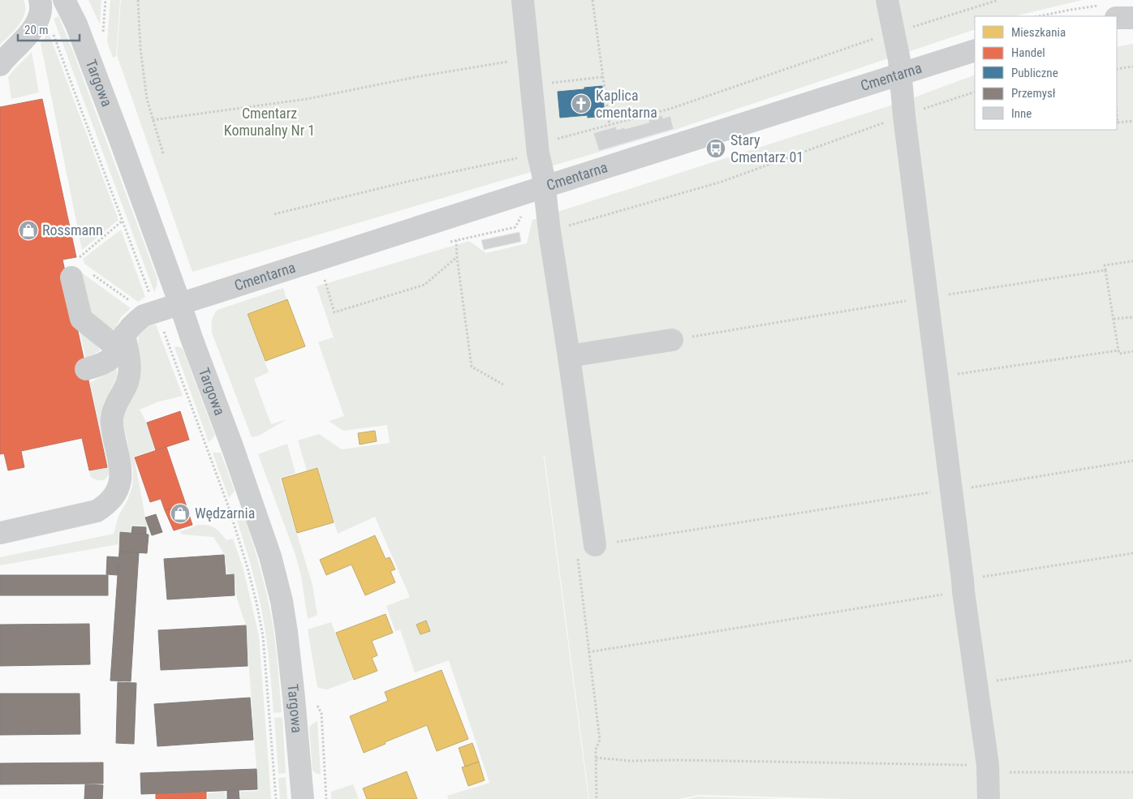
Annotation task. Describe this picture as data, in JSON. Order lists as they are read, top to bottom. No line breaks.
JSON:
{"streets":{"street":["Cmentarna","Targowa"]},"crossings":[["Cmentarna","Targowa"]],"parks":["Cmentarz Komunalny Nr 1"],"places":{"church":["Kaplica cmentarna"],"bus stop":["Stary Cmentarz 01"],"shop":["Rossmann","Wędzarnia"]},"legend":["Mieszkania","Handel","Publiczne","Przemysł","Inne"],"scale_bar":"20 m"}
